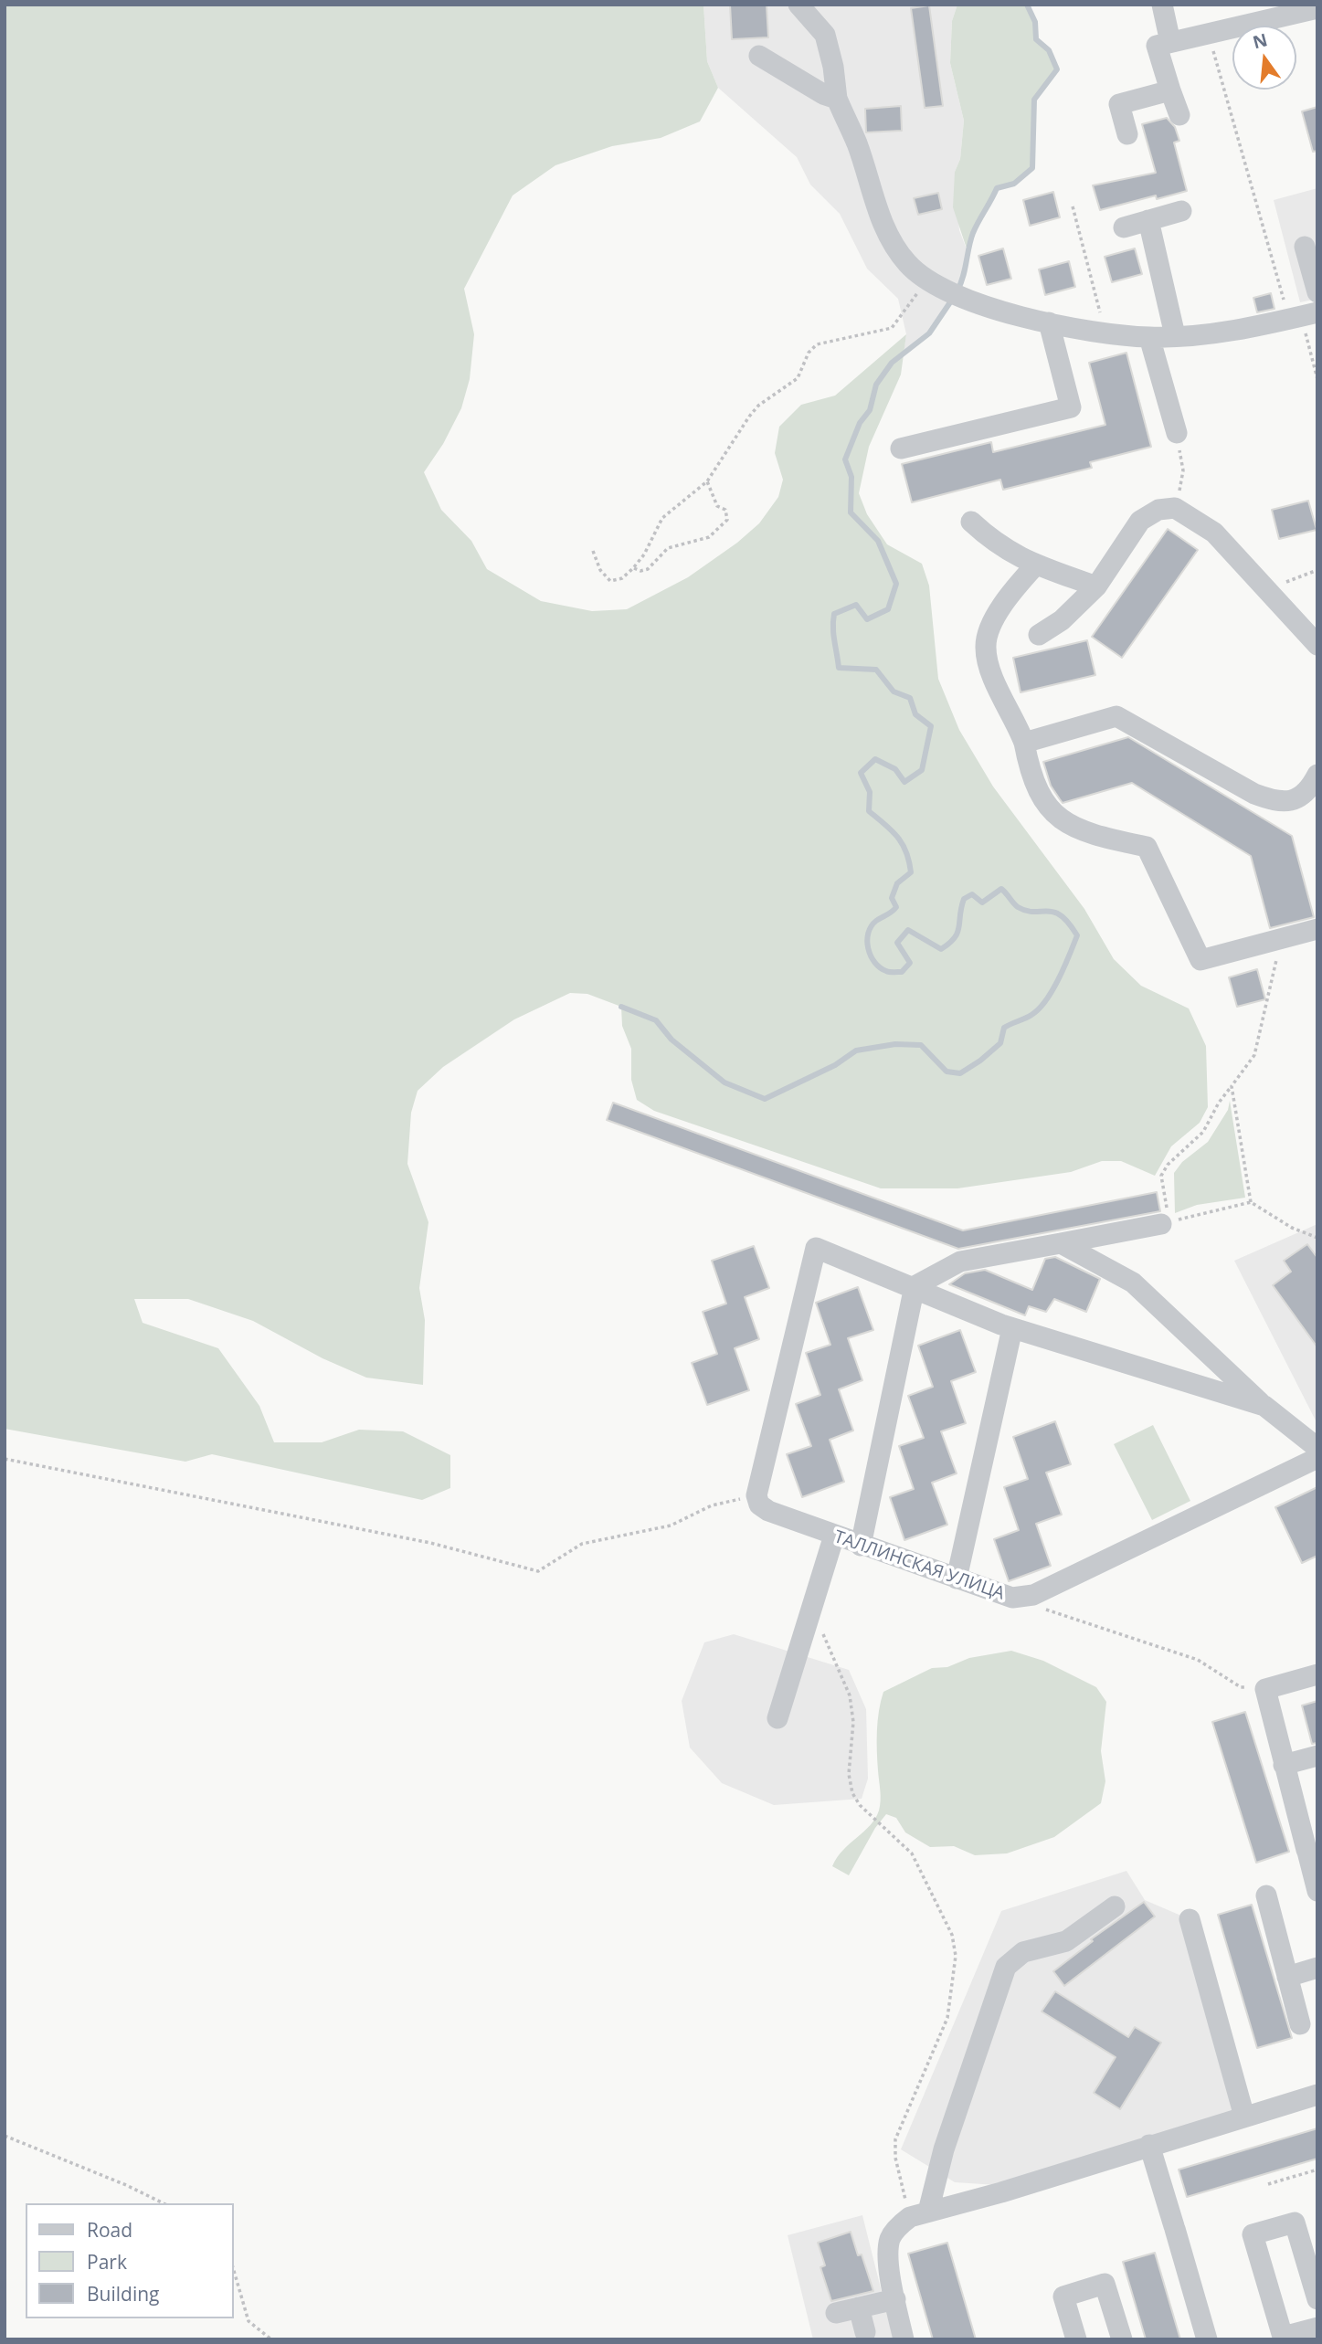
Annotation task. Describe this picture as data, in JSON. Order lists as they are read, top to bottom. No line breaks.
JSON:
{"streets":{"street":["ТАЛЛИНСКАЯ УЛИЦА"]},"legend":["Road","Park","Building"],"north":"top"}
